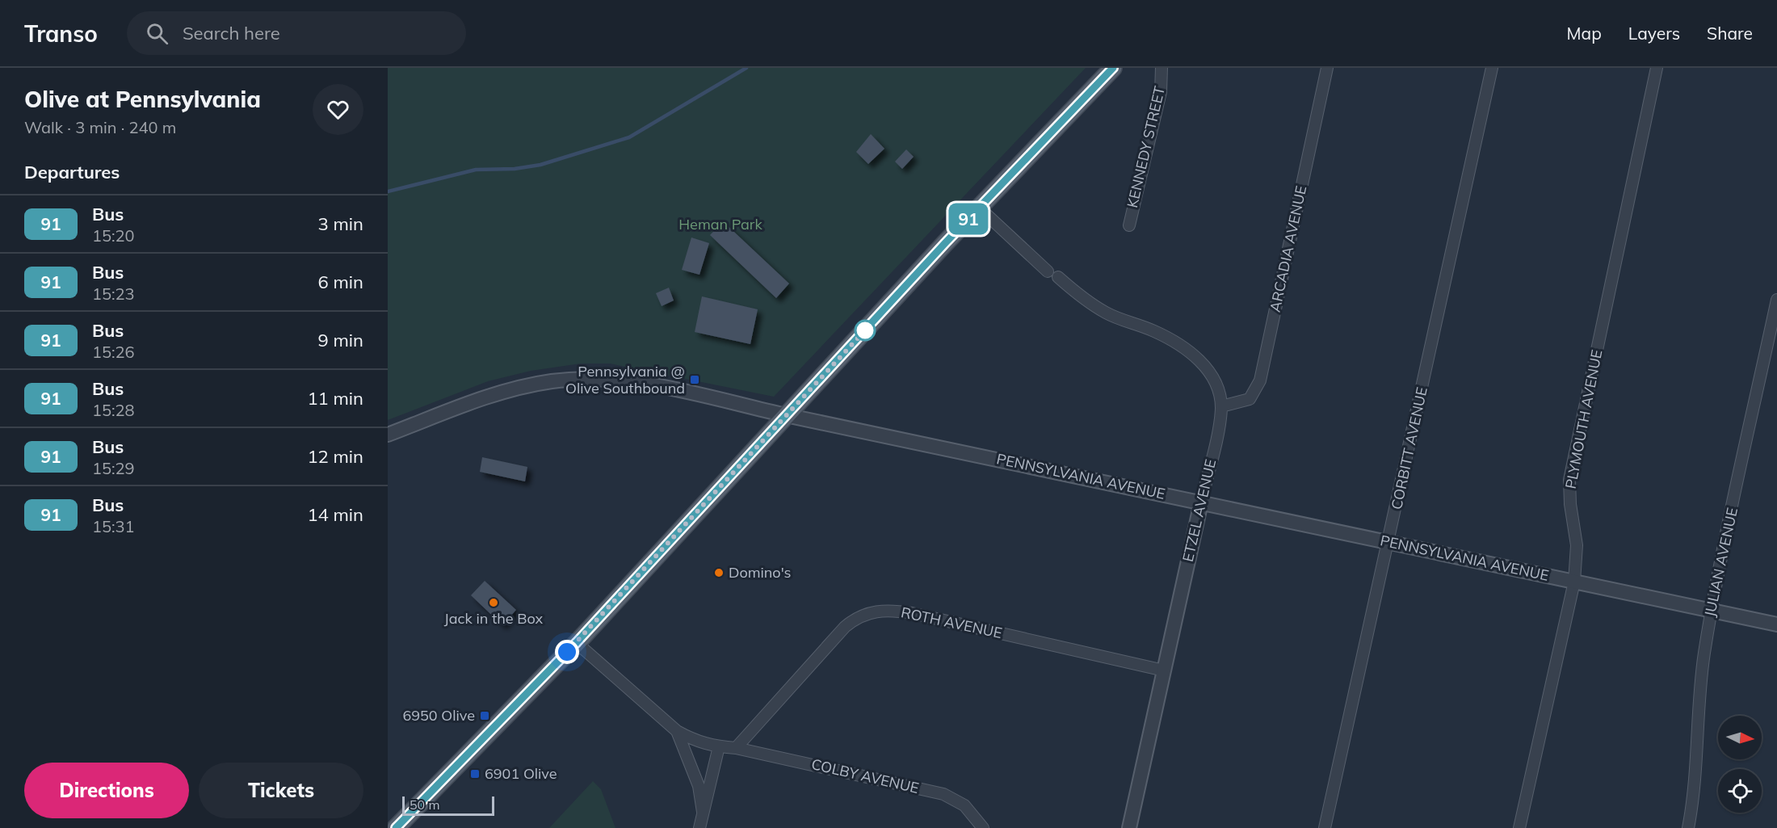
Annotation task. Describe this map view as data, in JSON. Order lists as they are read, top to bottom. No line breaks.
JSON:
{"streets":{"street":["KENNEDY STREET","ARCADIA AVENUE","PLYMOUTH AVENUE","CORBITT AVENUE","PENNSYLVANIA AVENUE","ETZEL AVENUE","JULIAN AVENUE","ROTH AVENUE","COLBY AVENUE"]},"crossings":[["ARCADIA AVENUE","ETZEL AVENUE"],["PLYMOUTH AVENUE","PENNSYLVANIA AVENUE"],["CORBITT AVENUE","PENNSYLVANIA AVENUE"],["PENNSYLVANIA AVENUE","ETZEL AVENUE"],["PENNSYLVANIA AVENUE","JULIAN AVENUE"],["ETZEL AVENUE","ROTH AVENUE"],["ROTH AVENUE","COLBY AVENUE"]],"parks":["Heman Park"],"places":{"transit":["Pennsylvania @ Olive Southbound","6950 Olive","6901 Olive"],"other":["Domino's","Jack in the Box"]},"lines":["bus line 91"],"scale_bar":"50 m","north":"right","page":{"header":"Transo","search":"Search here","nav":["Map","Layers","Share"],"heading":[["Olive at Pennsylvania","Walk · 3 min · 240 m"],"Departures"],"on_map":"91","list":[{"mark":"91","name":"Bus","note":"15:20","value":"3 min"},{"mark":"91","name":"Bus","note":"15:23","value":"6 min"},{"mark":"91","name":"Bus","note":"15:26","value":"9 min"},{"mark":"91","name":"Bus","note":"15:28","value":"11 min"},{"mark":"91","name":"Bus","note":"15:29","value":"12 min"},{"mark":"91","name":"Bus","note":"15:31","value":"14 min"}],"buttons":["Directions","Tickets"],"scale":"50 m"}}
